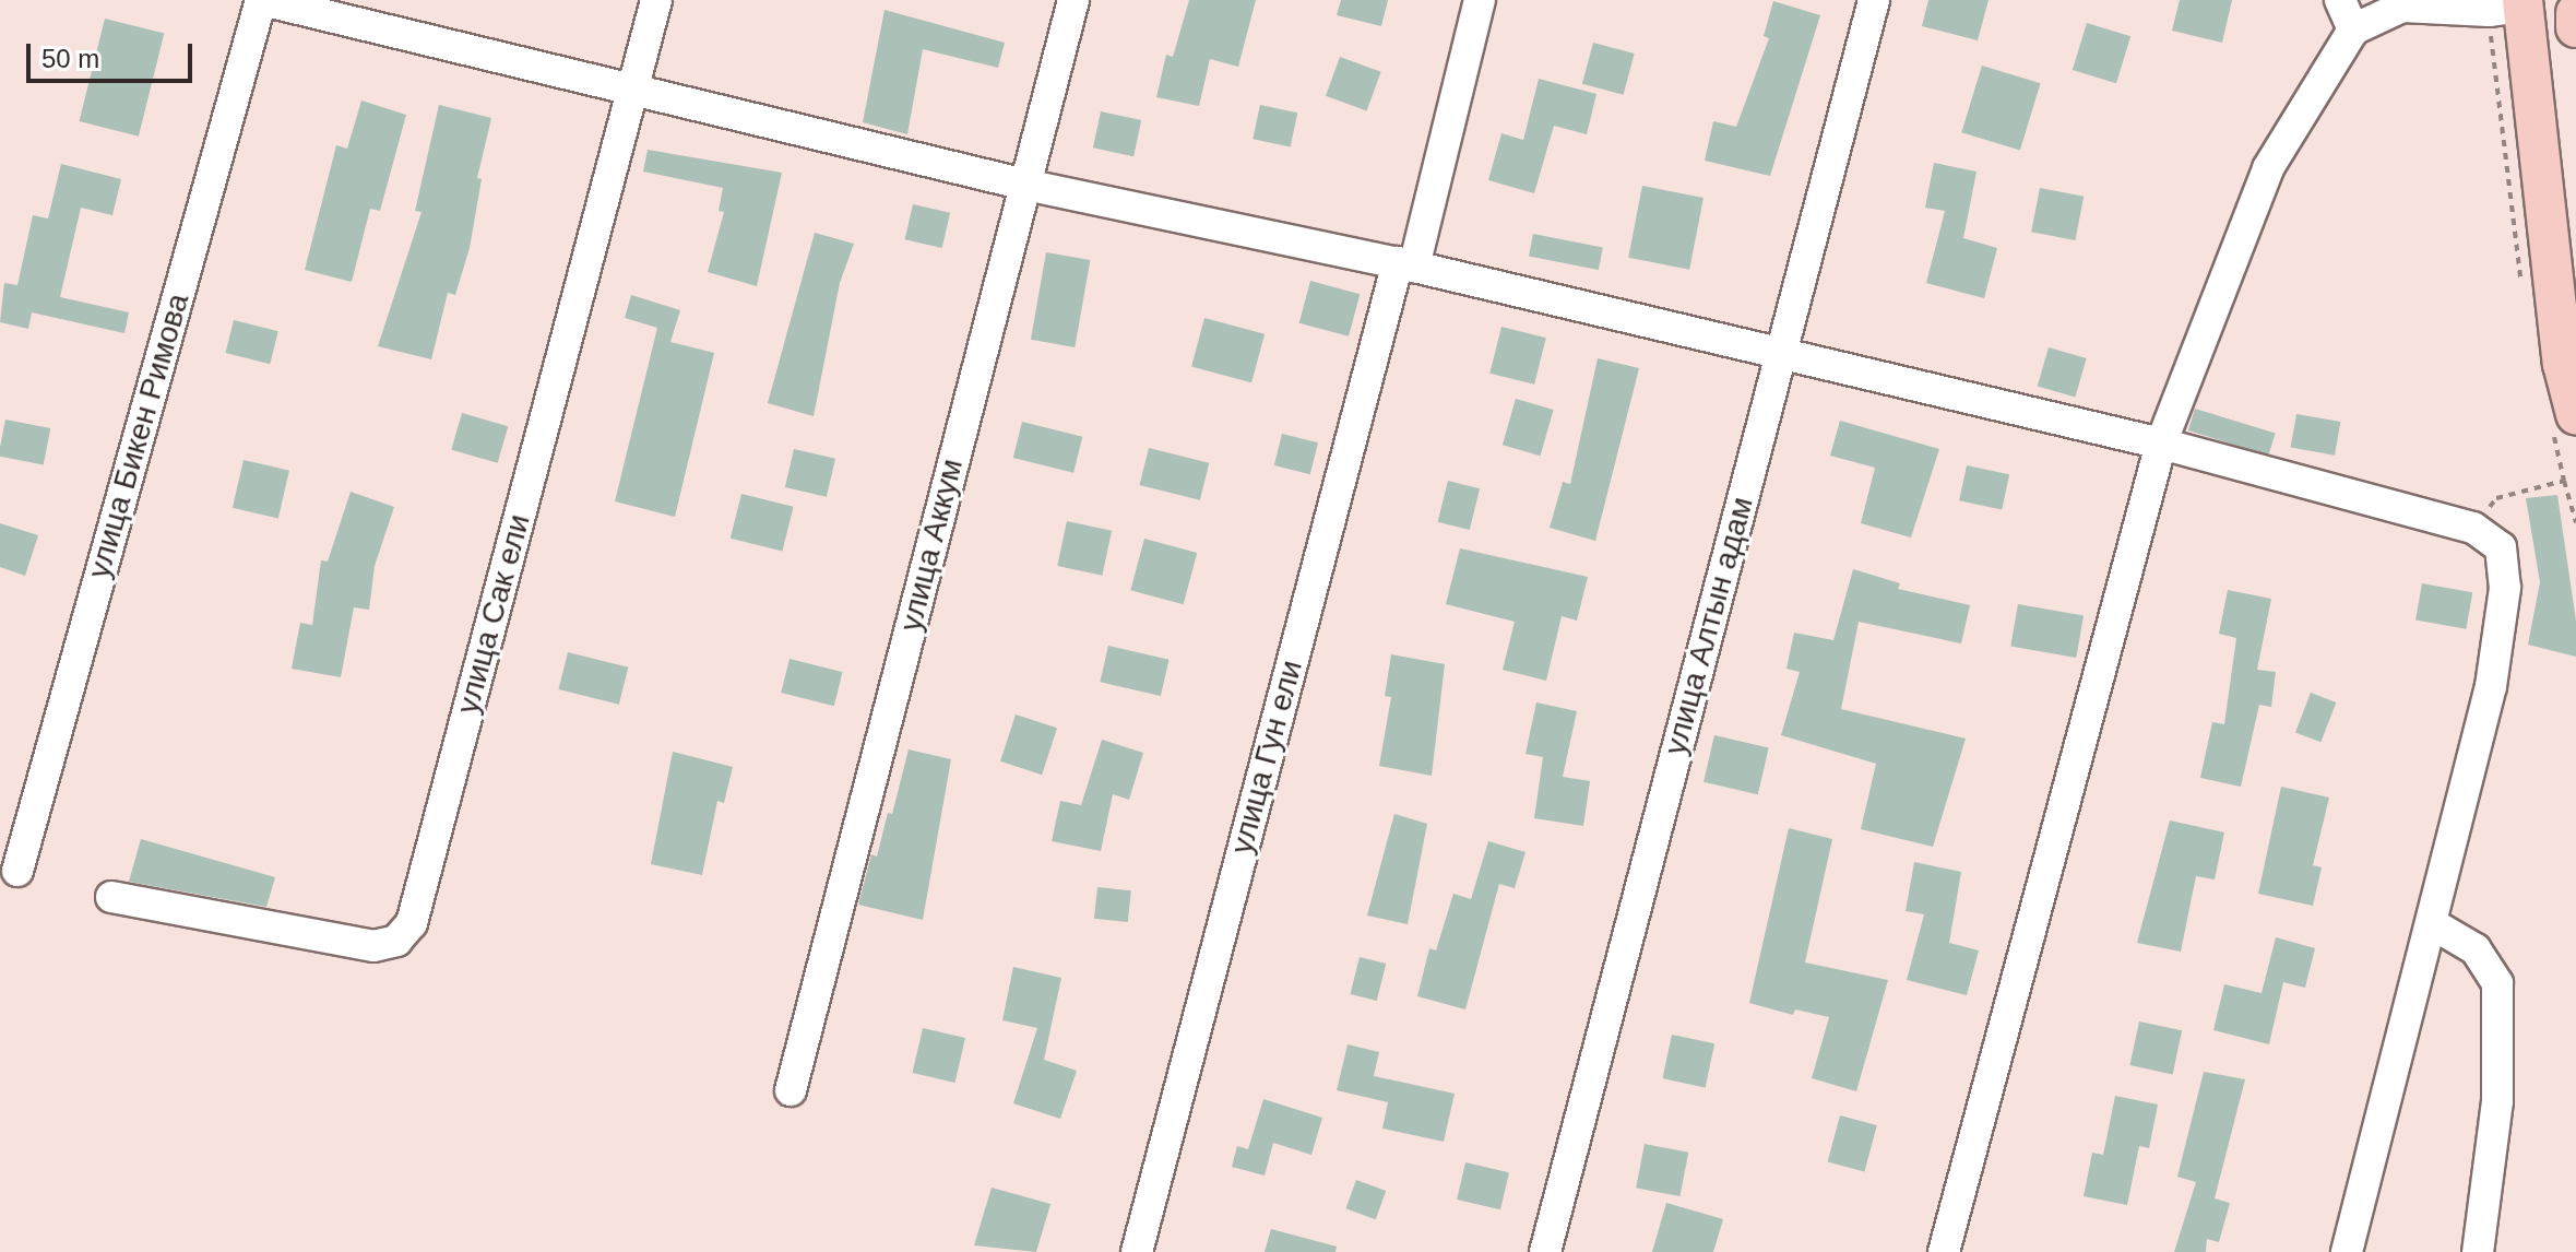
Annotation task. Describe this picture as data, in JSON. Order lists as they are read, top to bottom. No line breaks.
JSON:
{"streets":{"street":["улица Бикен Римова","улица Аккум","улица Сак ели","улица Алтын адам","улица Гун ели"]},"scale_bar":"50 m"}
